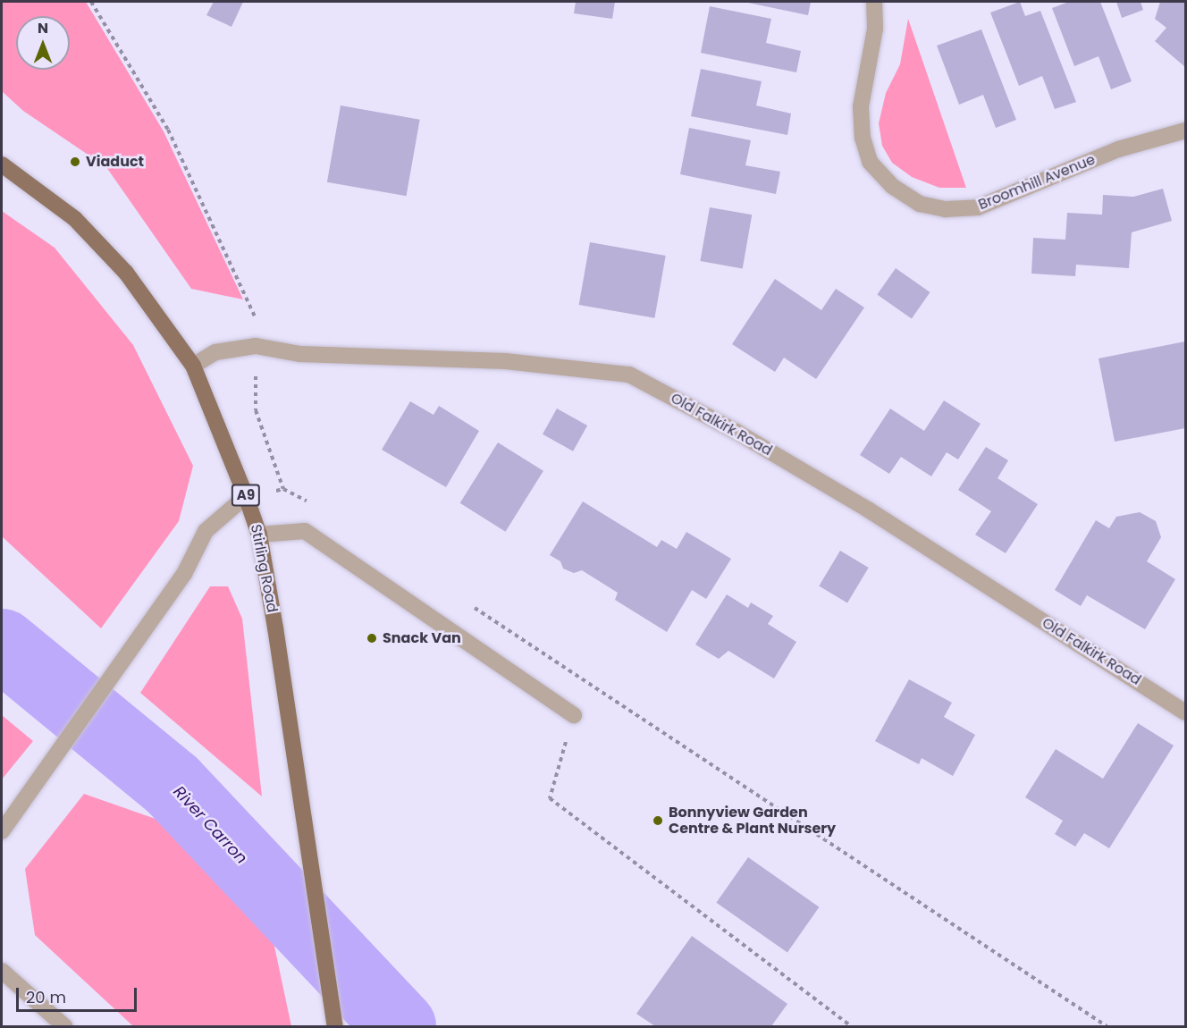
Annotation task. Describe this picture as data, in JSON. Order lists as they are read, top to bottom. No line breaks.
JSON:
{"streets":{"main road":["A9","Stirling Road"],"street":["Broomhill Avenue","Old Falkirk Road"]},"crossings":[["Old Falkirk Road","Stirling Road"]],"water":["River Carron"],"places":["Viaduct","Snack Van","Bonnyview Garden Centre & Plant Nursery"],"scale_bar":"20 m","north":"top"}
